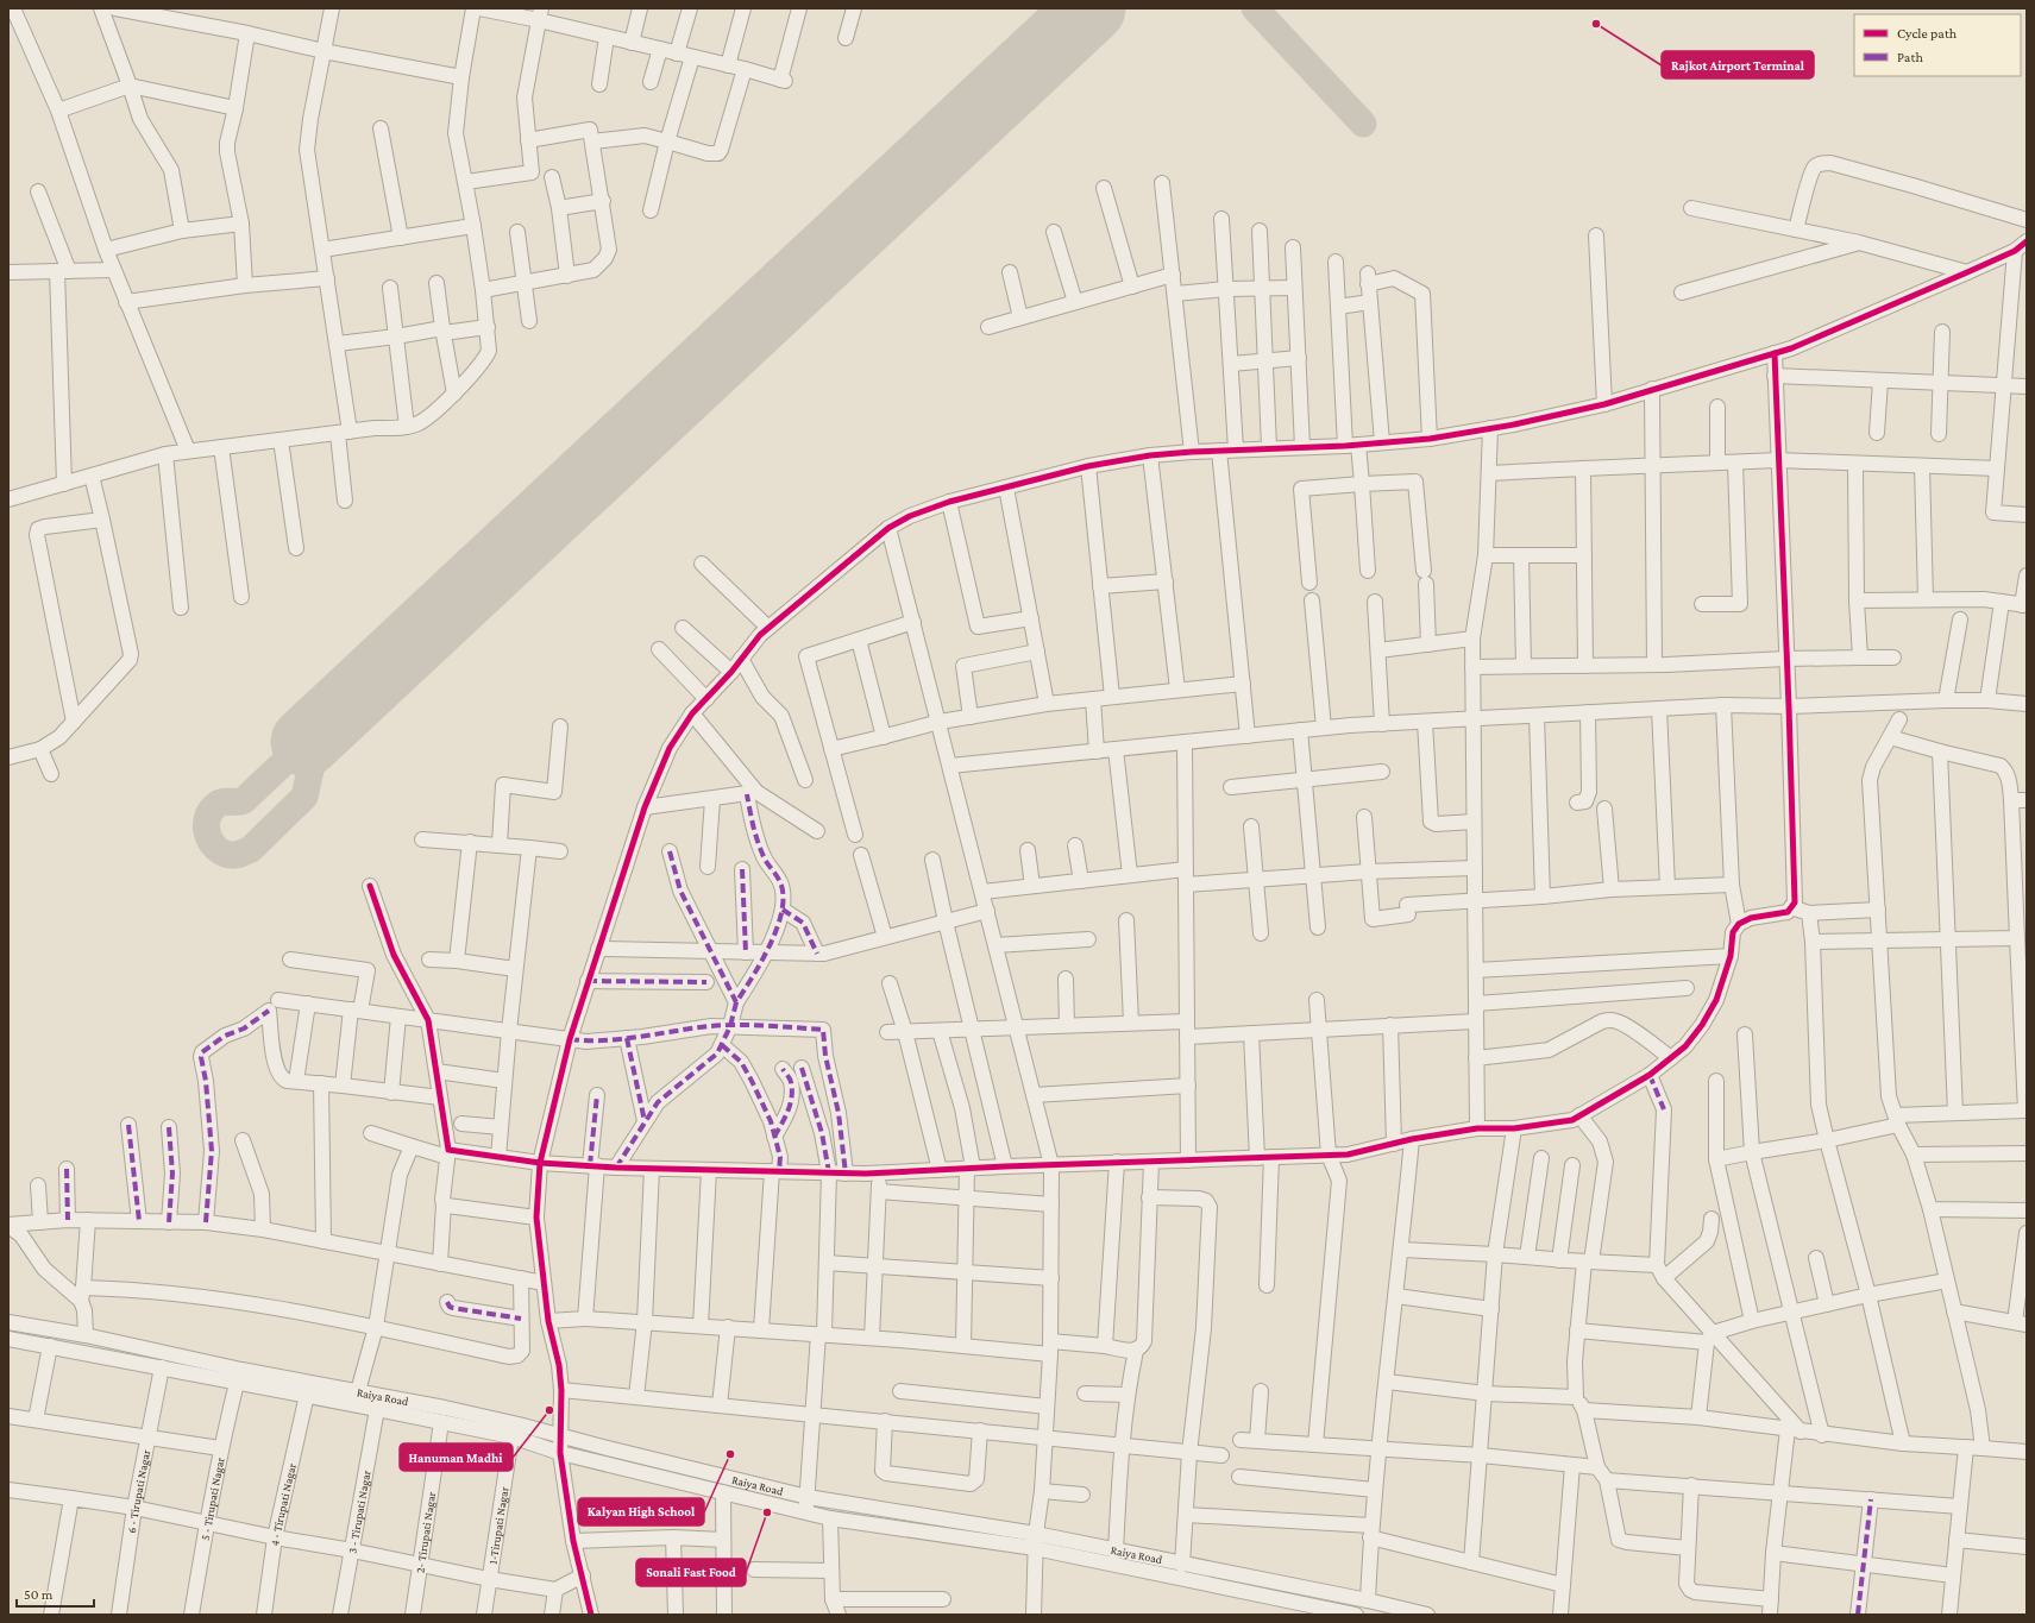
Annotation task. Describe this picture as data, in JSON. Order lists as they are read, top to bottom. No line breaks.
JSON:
{"streets":{"street":["Raiya Road","6 - Tirupati Nagar","5 - Tirupati Nagar","4 - Tirupati Nagar","3 - Tirupati Nagar","1-Tirupati Nagar","2- Tirupati Nagar"]},"crossings":[["Raiya Road","6 - Tirupati Nagar"],["Raiya Road","5 - Tirupati Nagar"],["Raiya Road","4 - Tirupati Nagar"],["Raiya Road","3 - Tirupati Nagar"],["Raiya Road","1-Tirupati Nagar"],["Raiya Road","2- Tirupati Nagar"]],"places":["Rajkot Airport Terminal","Hanuman Madhi","Kalyan High School","Sonali Fast Food"],"legend":["Cycle path","Path"],"scale_bar":"50 m"}
